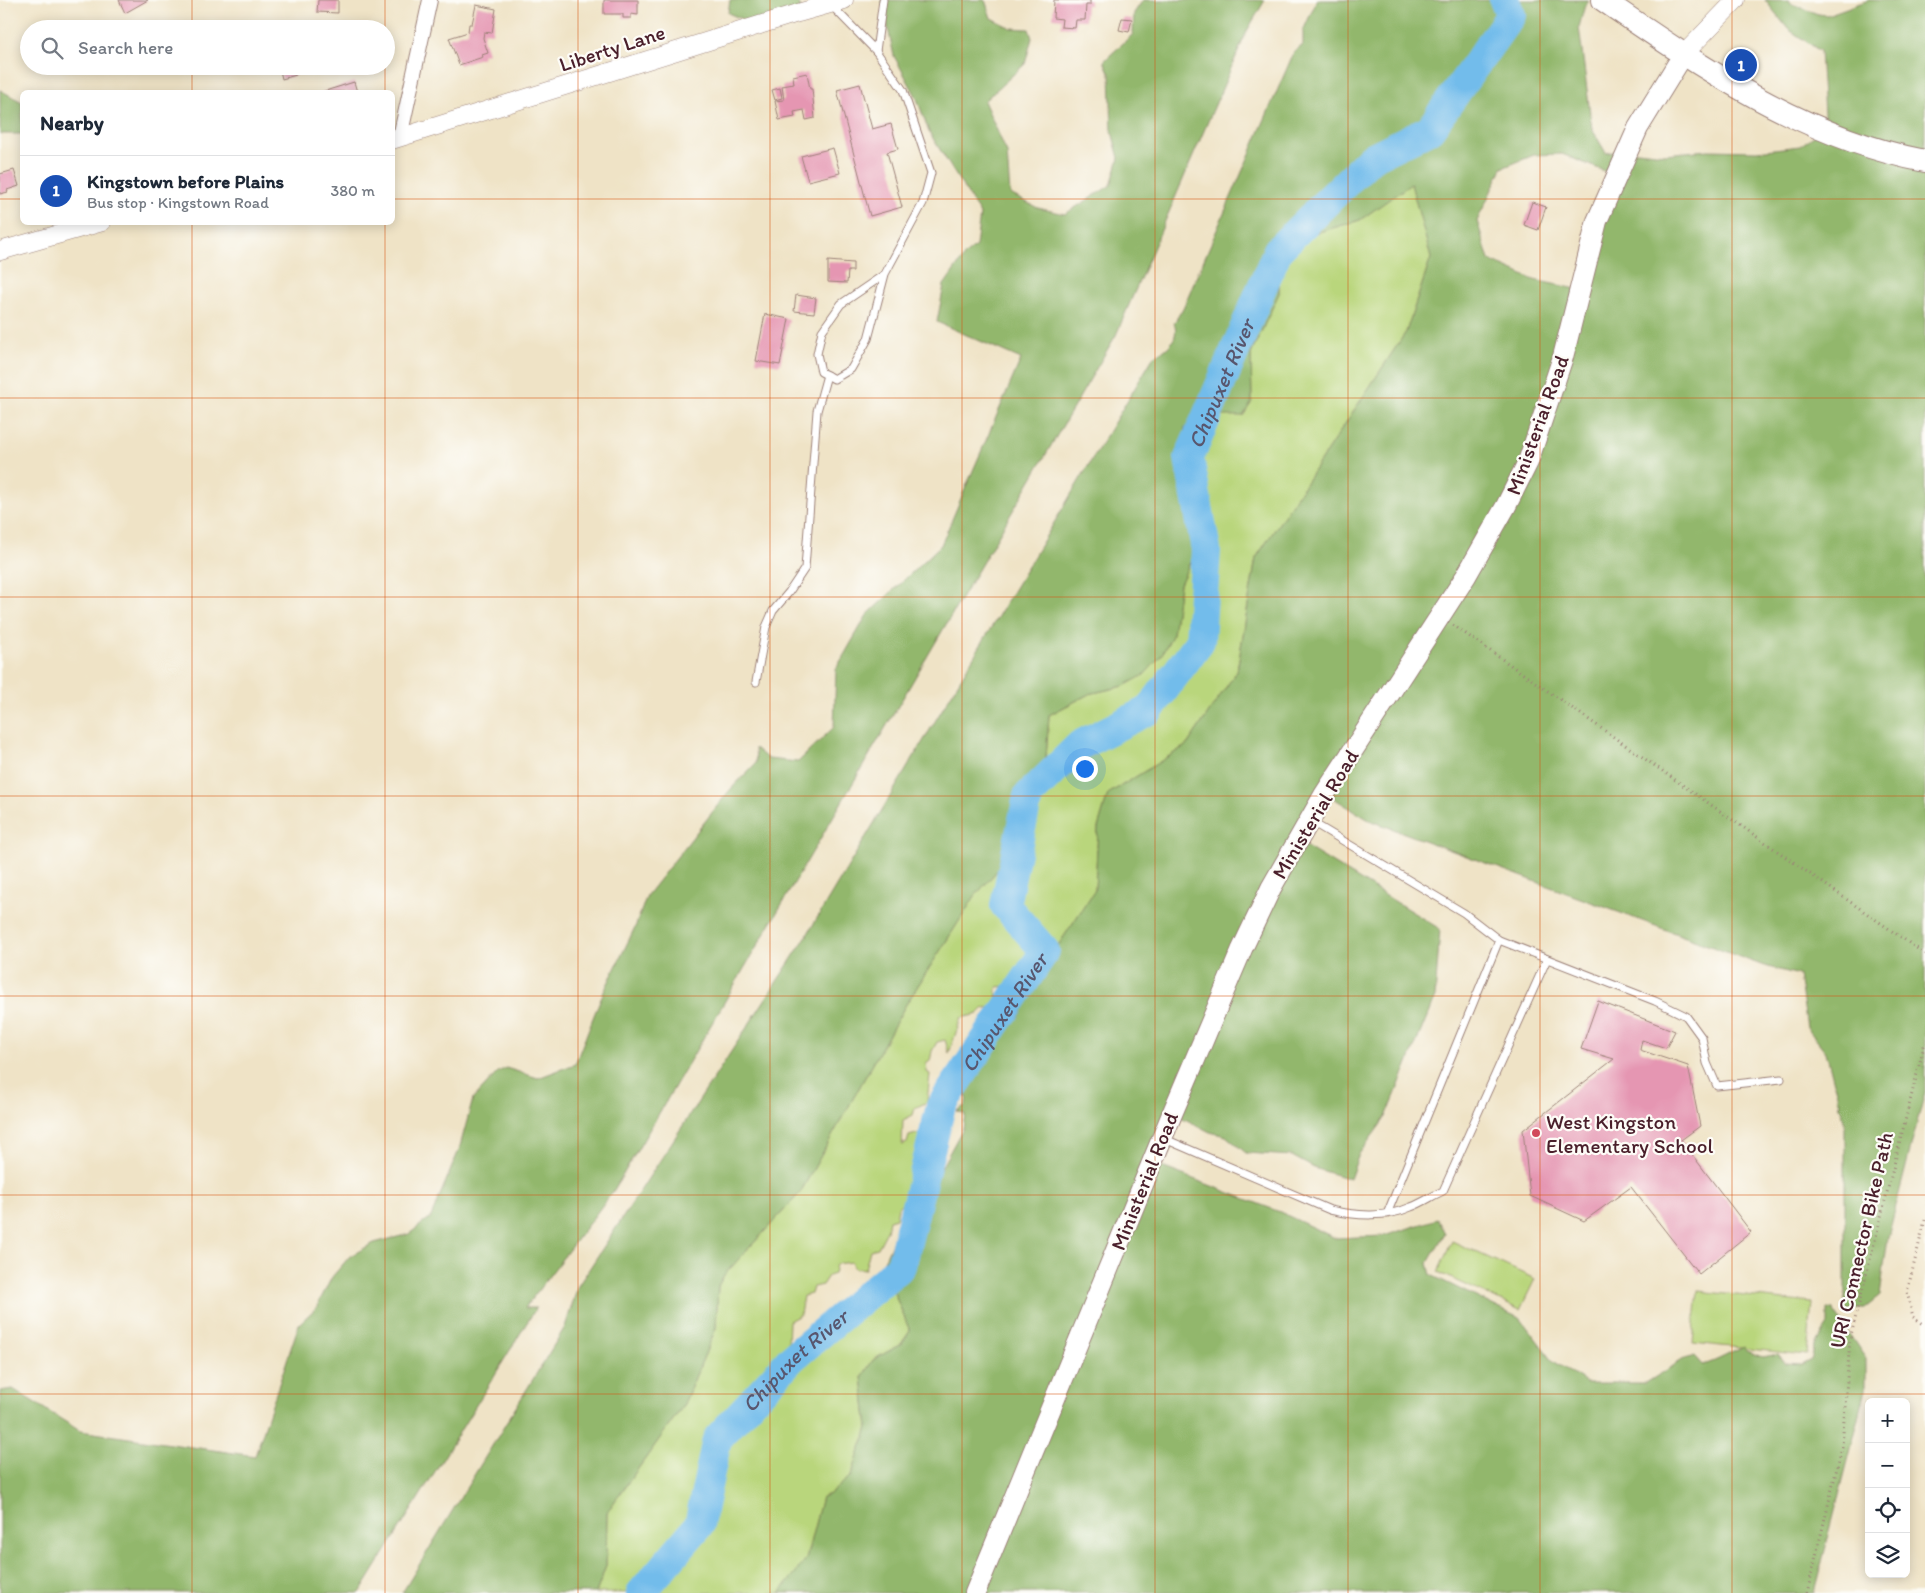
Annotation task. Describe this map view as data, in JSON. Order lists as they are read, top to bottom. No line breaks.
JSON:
{"streets":{"main road":["Ministerial Road"],"street":["Liberty Lane"],"path":["URI Connector Bike Path"]},"water":["Chipuxet River"],"places":["West Kingston Elementary School"],"page":{"search":"Search here","pins":"1","heading":"Nearby","list":[{"mark":"1","name":"Kingstown before Plains","note":"Bus stop · Kingstown Road","value":"380 m"}],"map_buttons":["+","−"]}}
